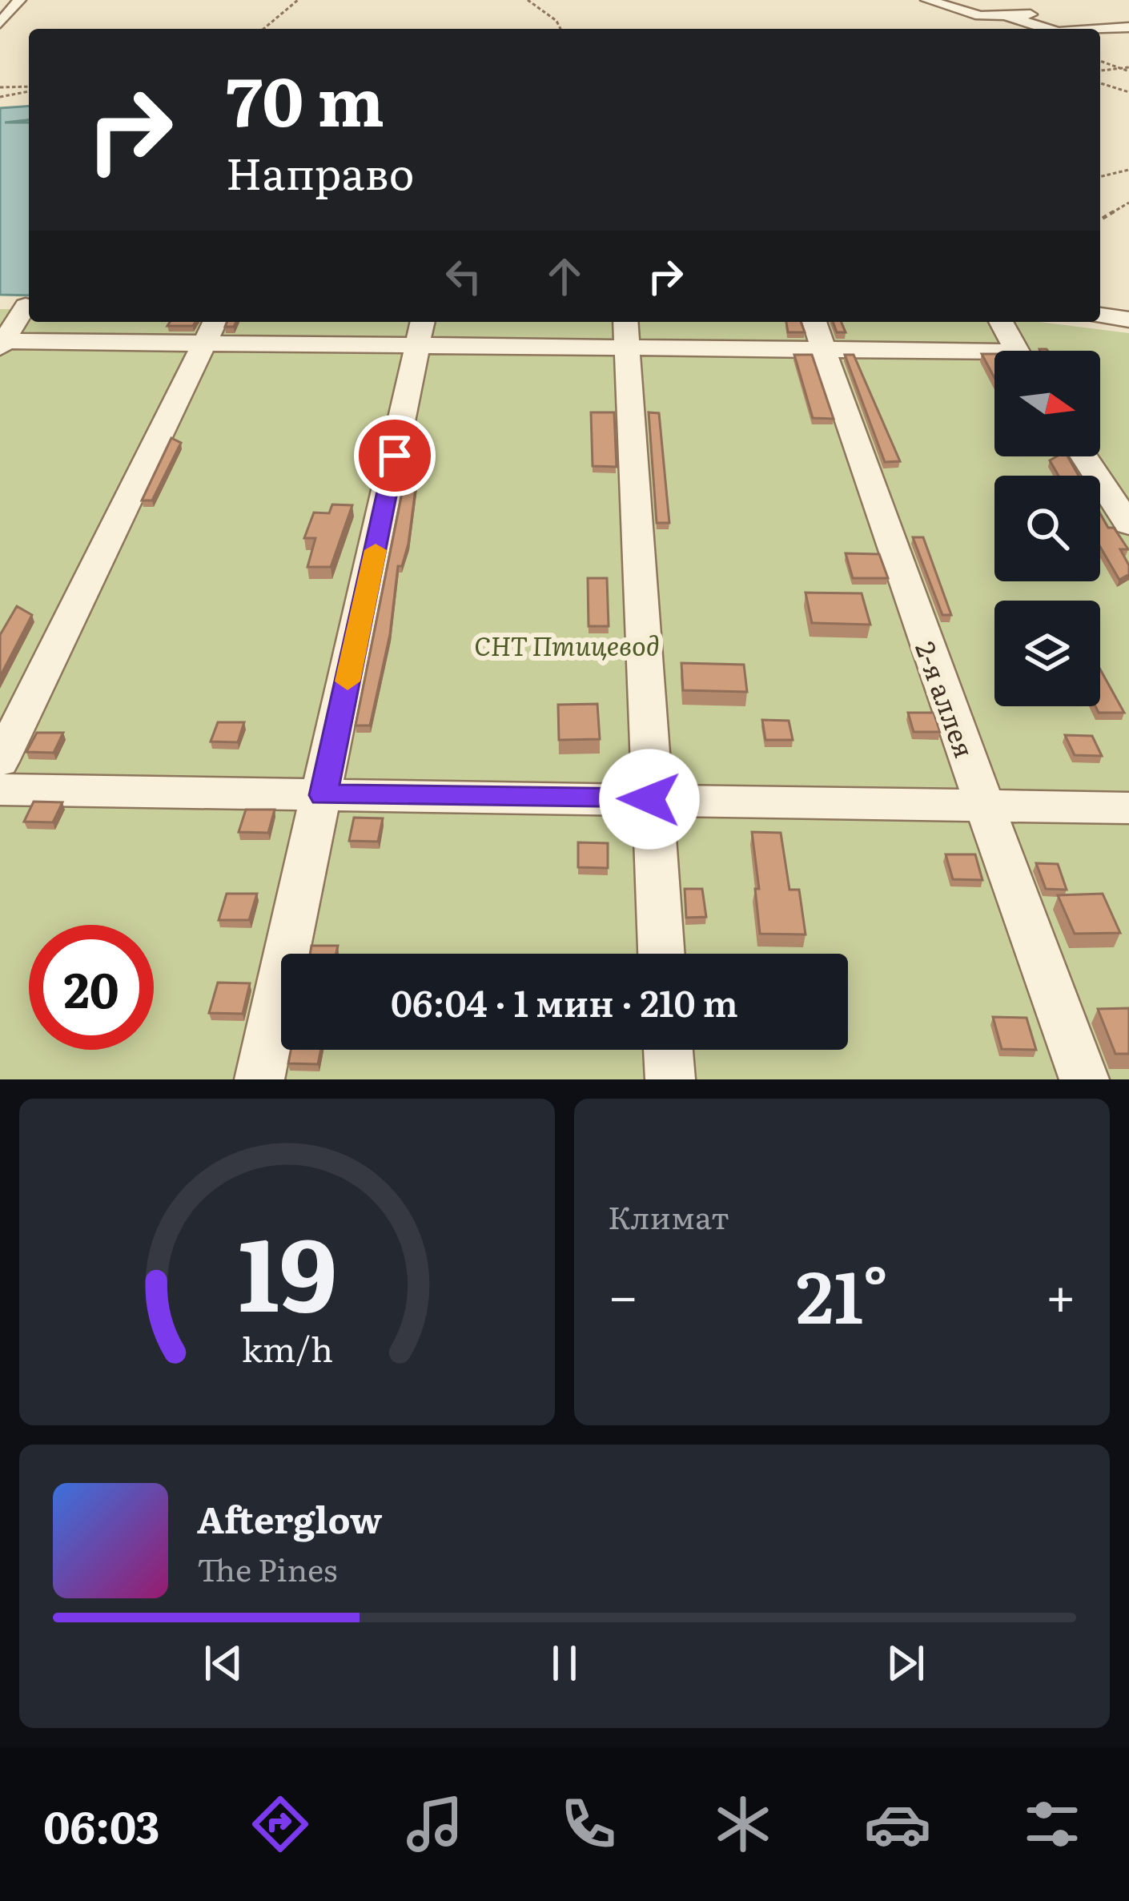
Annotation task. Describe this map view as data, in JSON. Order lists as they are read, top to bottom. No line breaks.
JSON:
{"streets":{"street":["2-я аллея"]},"parks":["СНТ Птицевод"],"north":"right","page":{"turn":["70 m","Направо"],"limit":"20","trip":"06:04 · 1 мин · 210 m","tile":"Климат","heat":["−","21°","+"],"song":["Afterglow","The Pines"],"tabs":"06:03","gauge":["19","km/h"]}}
